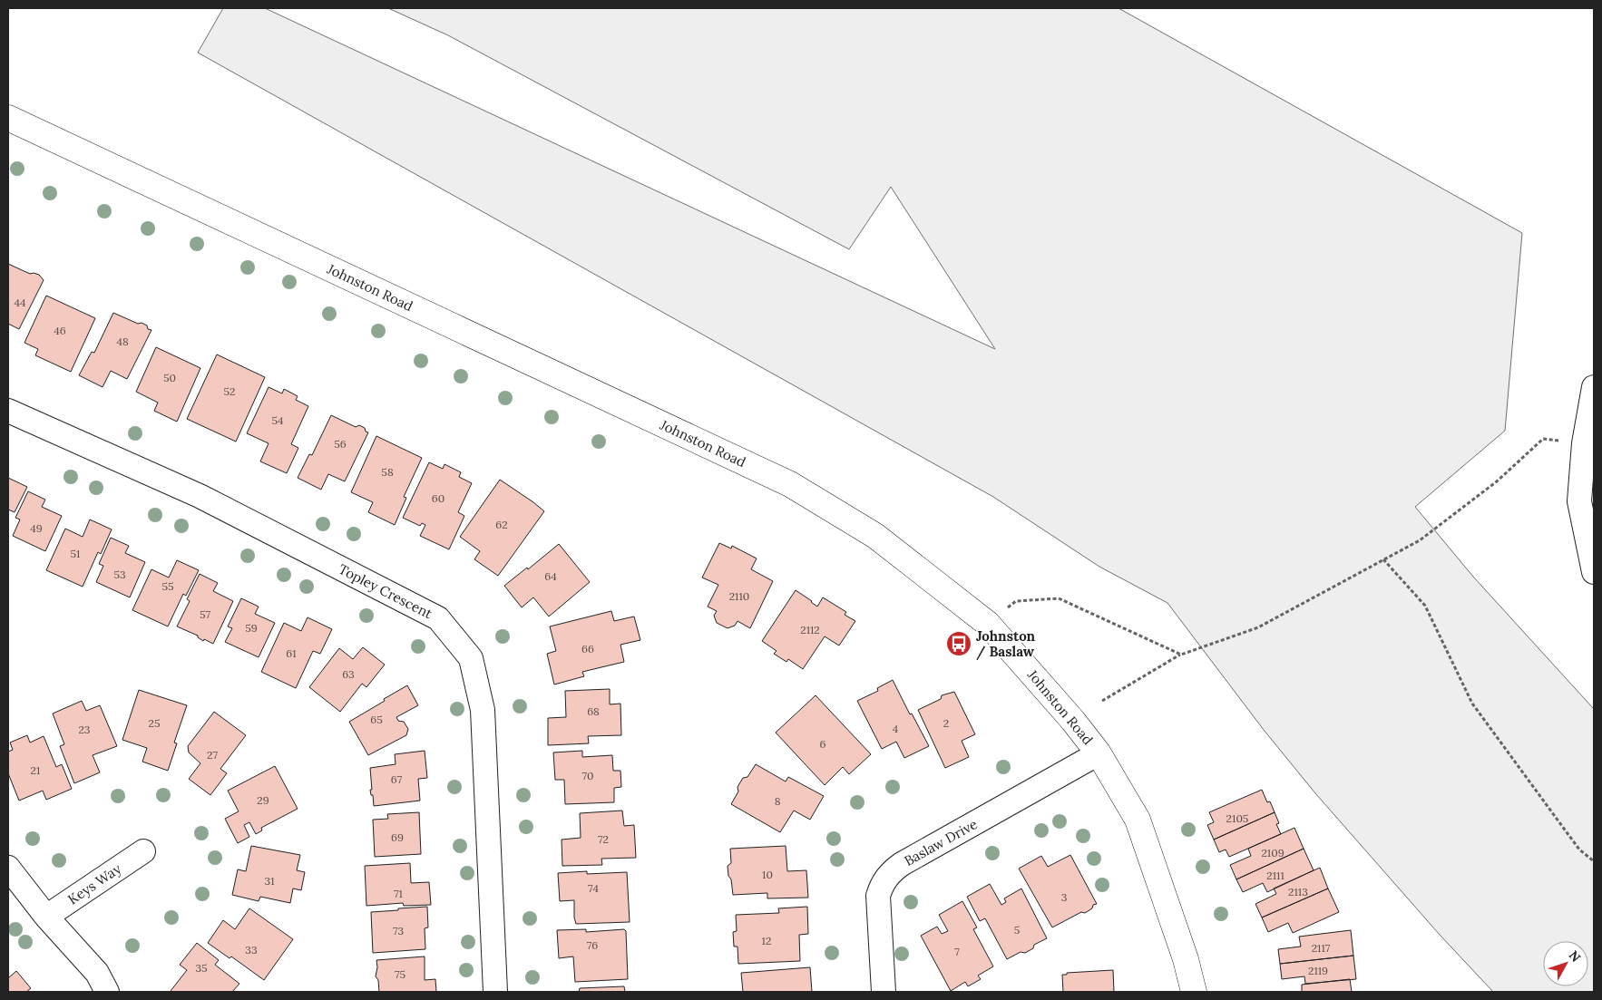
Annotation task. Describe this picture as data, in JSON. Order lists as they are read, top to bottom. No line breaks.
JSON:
{"streets":{"street":["Johnston Road","Topley Crescent","Baslaw Drive","Keys Way"]},"crossings":[["Johnston Road","Baslaw Drive"]],"places":{"bus stop":["Johnston / Baslaw"]},"house_numbers":["44","46","48","50","52","54","56","58","60","62","49","51","53","64","55","2110","57","59","2112","66","61","63","68","65","25","2","4","23","6","27","21","70","67","29","8","2105","69","72","2109","10","2111","31","74","2113","71","3","5","73","12","76","2117","33","7","35","2119","75"],"north":"top right"}
